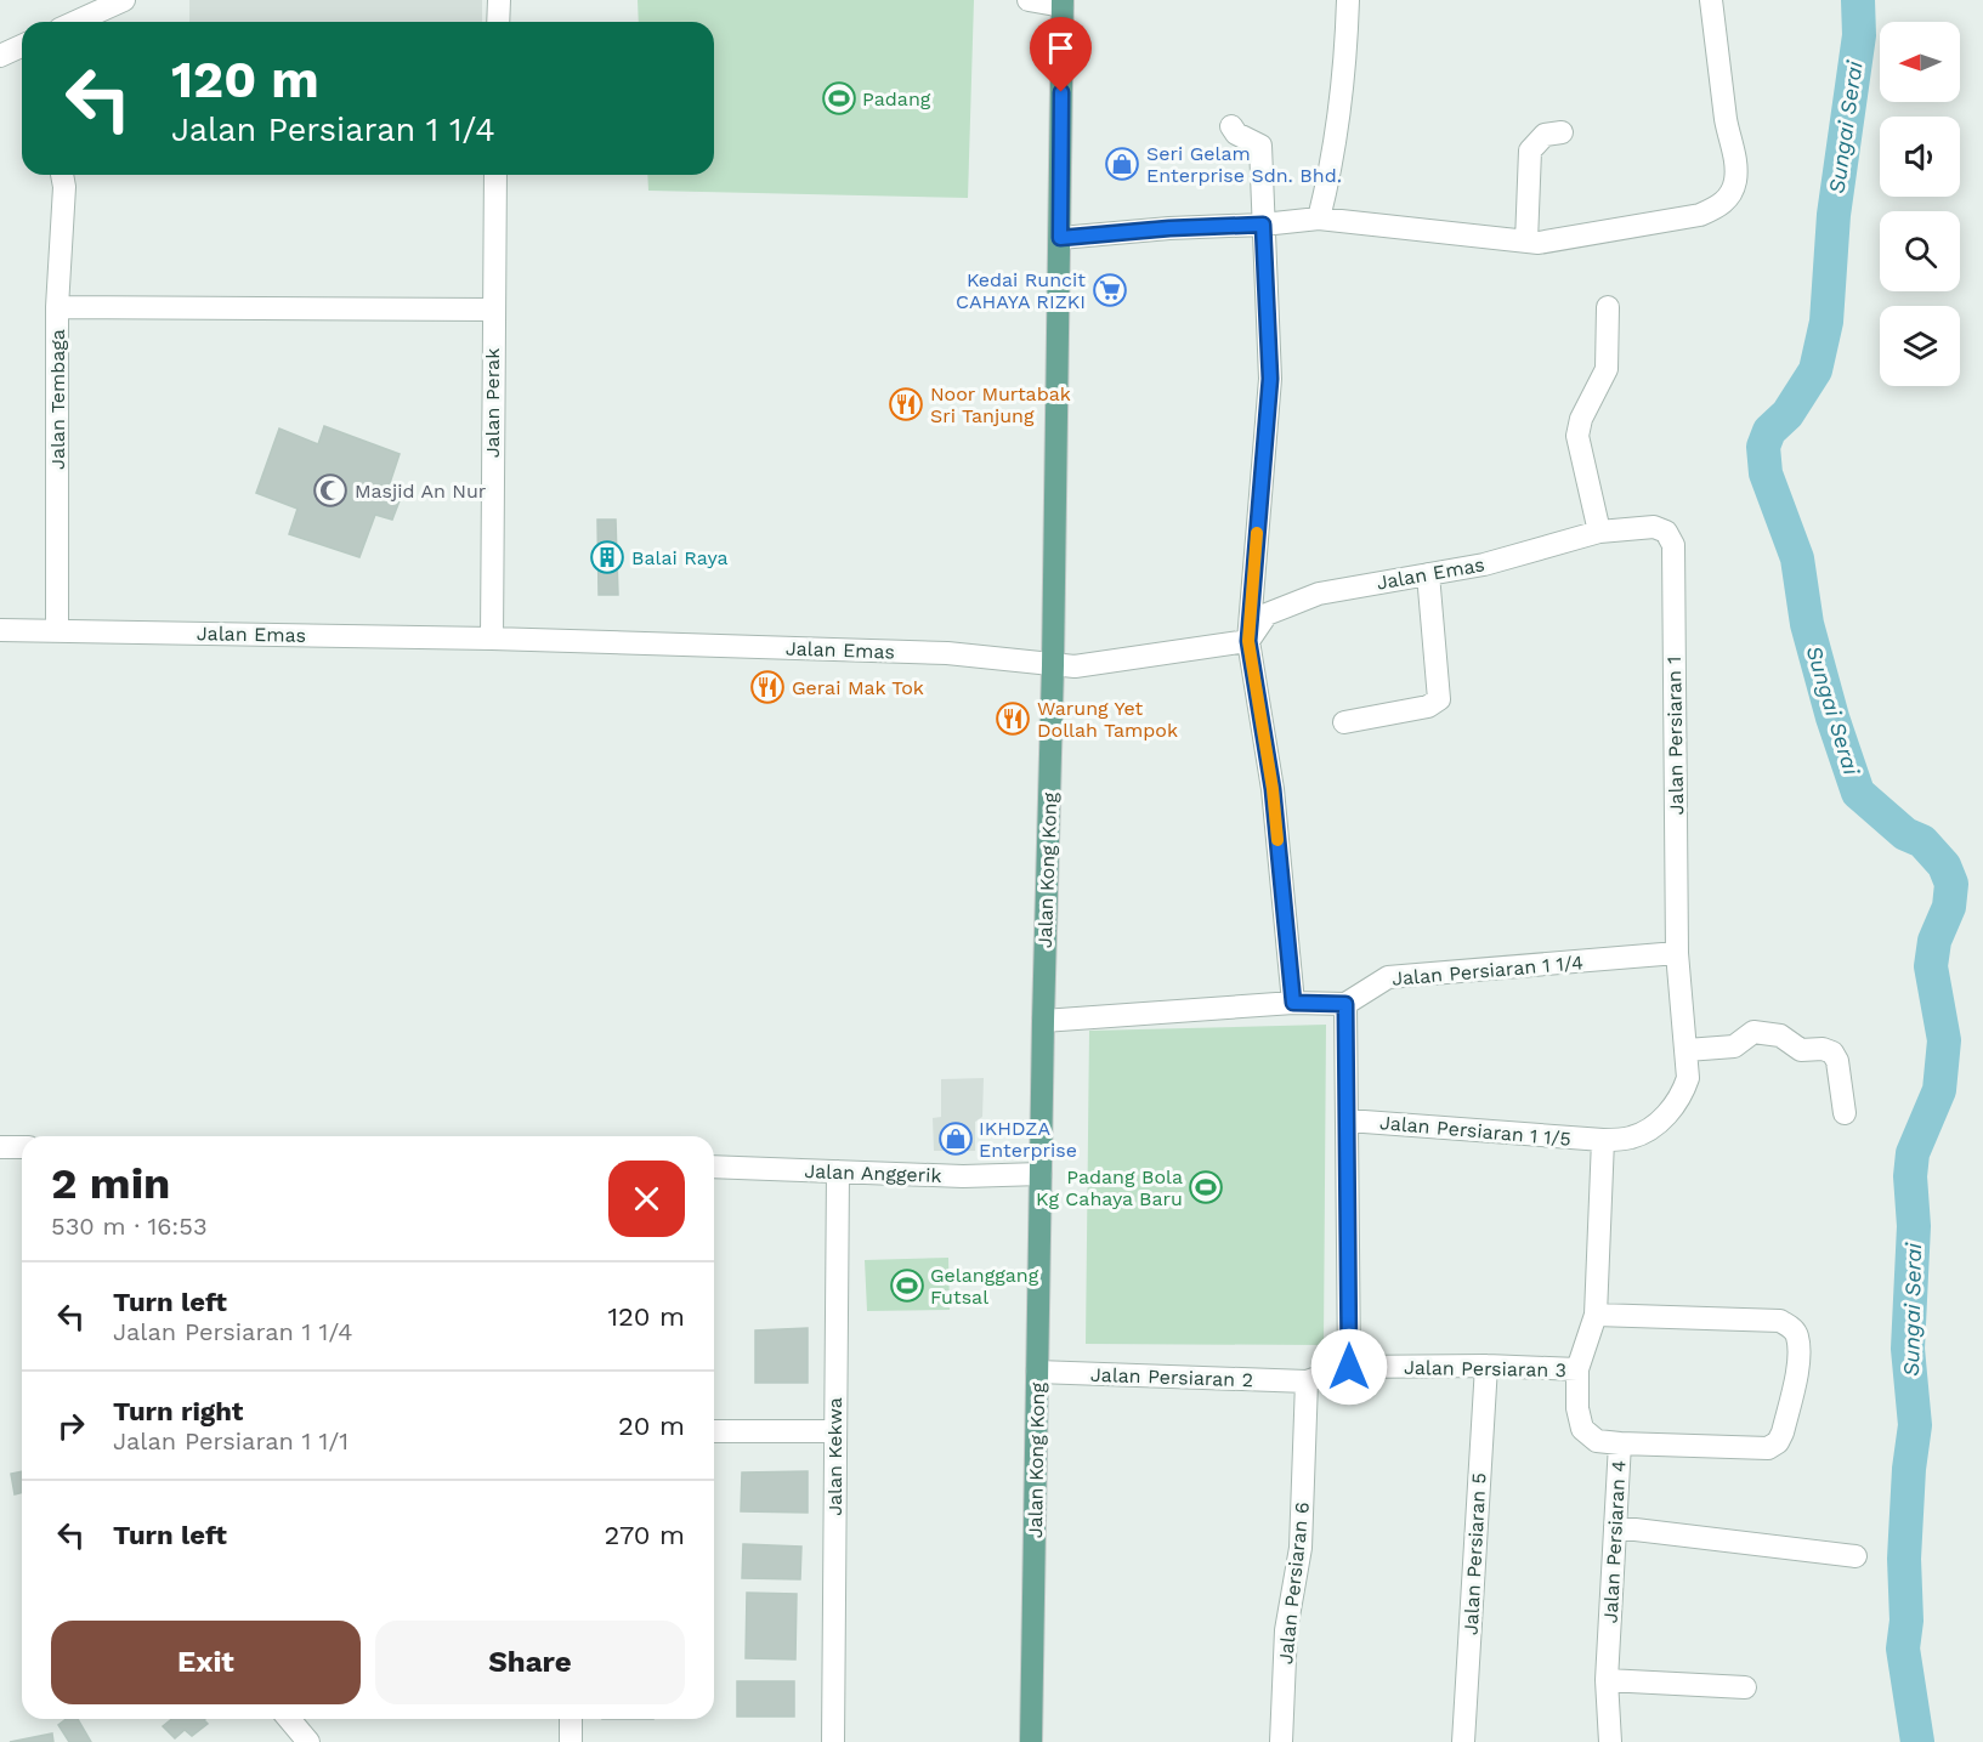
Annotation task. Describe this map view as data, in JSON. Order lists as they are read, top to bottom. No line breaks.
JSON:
{"streets":{"main road":["Jalan Kong Kong"],"street":["Jalan Tembaga","Jalan Perak","Jalan Emas","Jalan Persiaran 1","Jalan Persiaran 1 1/4","Jalan Persiaran 1 1/5","Jalan Anggerik","Jalan Persiaran 3","Jalan Persiaran 2","Jalan Kekwa","Jalan Persiaran 4","Jalan Persiaran 5","Jalan Persiaran 6"]},"crossings":[["Jalan Tembaga","Jalan Emas"],["Jalan Perak","Jalan Emas"],["Jalan Emas","Jalan Persiaran 1"],["Jalan Emas","Jalan Kong Kong"],["Jalan Persiaran 1","Jalan Persiaran 1 1/4"],["Jalan Persiaran 1","Jalan Persiaran 1 1/5"],["Jalan Kong Kong","Jalan Anggerik"],["Jalan Kong Kong","Jalan Persiaran 2"],["Jalan Persiaran 1 1/5","Jalan Persiaran 4"],["Jalan Anggerik","Jalan Kekwa"],["Jalan Persiaran 3","Jalan Persiaran 2"],["Jalan Persiaran 3","Jalan Persiaran 4"],["Jalan Persiaran 3","Jalan Persiaran 5"],["Jalan Persiaran 3","Jalan Persiaran 6"],["Jalan Persiaran 2","Jalan Persiaran 6"]],"water":["Sungai Serai"],"places":{"sports":["Padang","Padang Bola Kg Cahaya Baru","Gelanggang Futsal"],"shop":["Seri Gelam Enterprise Sdn. Bhd.","IKHDZA Enterprise"],"supermarket":["Kedai Runcit CAHAYA RIZKI"],"restaurant":["Noor Murtabak Sri Tanjung","Gerai Mak Tok","Warung Yet Dollah Tampok"],"mosque":["Masjid An Nur"],"building":["Balai Raya"]},"north":"left","page":{"turn":["120 m","Jalan Persiaran 1 1/4"],"heading":["2 min","530 m · 16:53"],"list":[{"name":"Turn left","note":"Jalan Persiaran 1 1/4","value":"120 m"},{"name":"Turn right","note":"Jalan Persiaran 1 1/1","value":"20 m"},{"name":"Turn left","value":"270 m"}],"buttons":["Exit","Share"]}}
